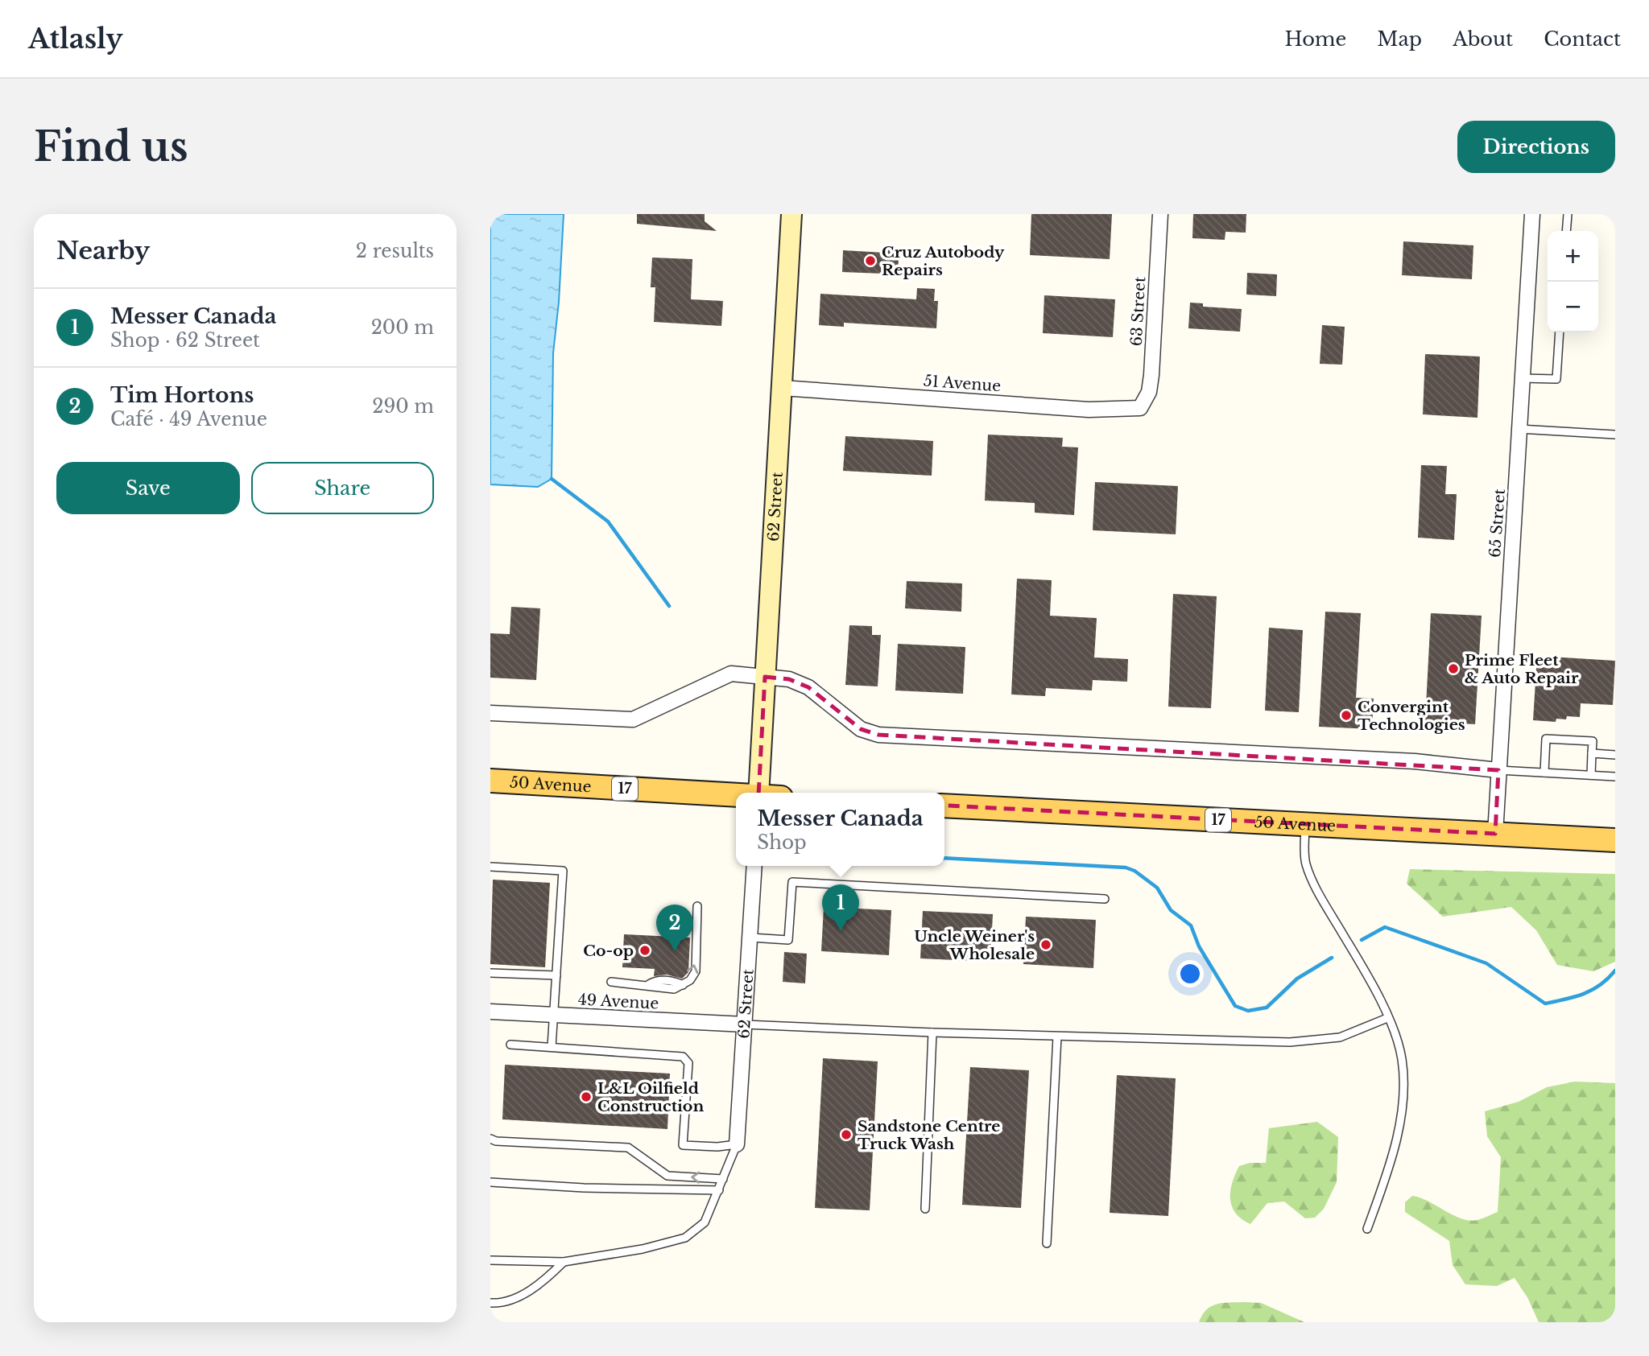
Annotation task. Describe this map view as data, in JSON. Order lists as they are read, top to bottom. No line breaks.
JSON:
{"streets":{"main road":["62 Street","50 Avenue","17"],"street":["63 Street","51 Avenue","65 Street","49 Avenue"]},"crossings":[["63 Street","51 Avenue"],["51 Avenue","62 Street"],["62 Street","49 Avenue"],["65 Street","50 Avenue"]],"places":["Cruz Autobody Repairs","Prime Fleet & Auto Repair","Convergint Technologies","Uncle Weiner's Wholesale","Co-op","L&L Oilfield Construction","Sandstone Centre Truck Wash"],"page":{"header":"Atlasly","nav":["Home","Map","About","Contact"],"buttons":["Directions",["Save","Share"]],"title":"Find us","heading":["Nearby","2 results"],"map_buttons":["+","−"],"list":[{"mark":"1","name":"Messer Canada","note":"Shop · 62 Street","value":"200 m"},{"mark":"2","name":"Tim Hortons","note":"Café · 49 Avenue","value":"290 m"}],"popup":["Messer Canada","Shop"],"pins":["1","2"]}}
